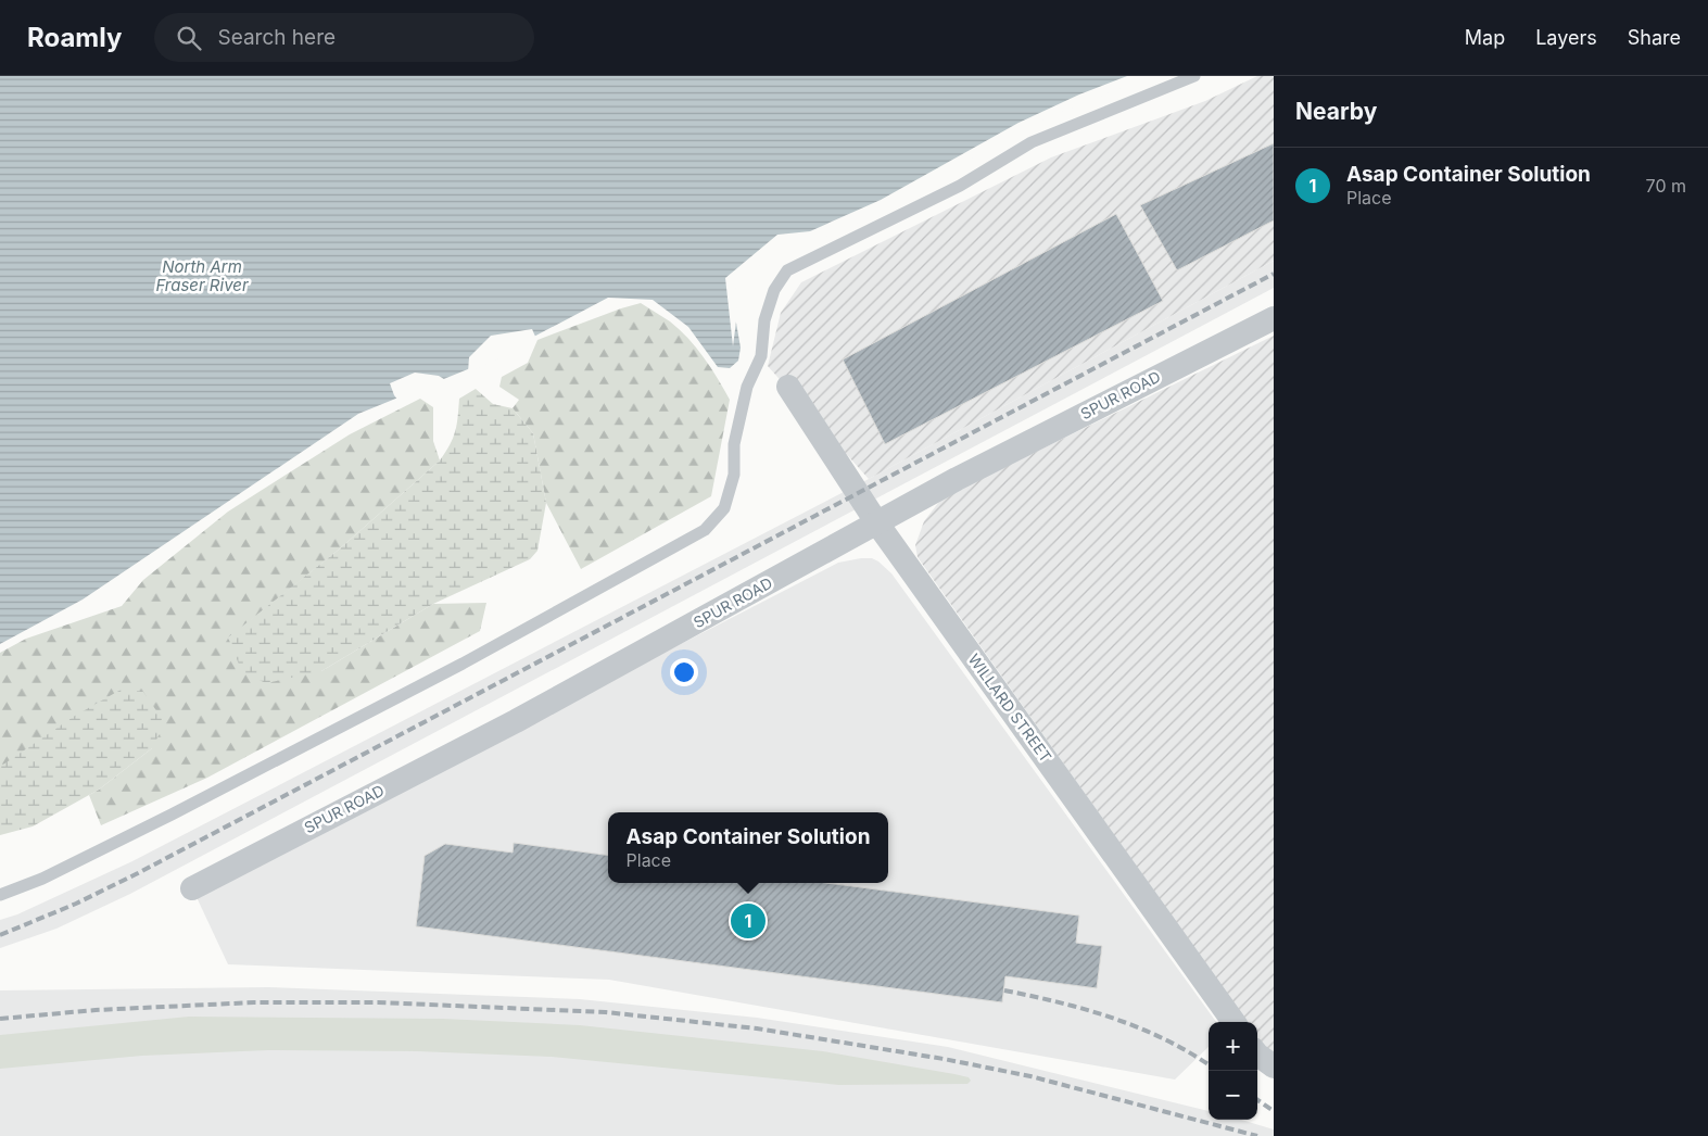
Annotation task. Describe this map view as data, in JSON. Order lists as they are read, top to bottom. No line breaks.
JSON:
{"streets":{"street":["SPUR ROAD","WILLARD STREET"]},"crossings":[["SPUR ROAD","WILLARD STREET"]],"water":["North Arm Fraser River"],"page":{"header":"Roamly","search":"Search here","nav":["Map","Layers","Share"],"heading":"Nearby","list":[{"mark":"1","name":"Asap Container Solution","note":"Place","value":"70 m"}],"popup":["Asap Container Solution","Place"],"pins":"1","map_buttons":["+","−"]}}
